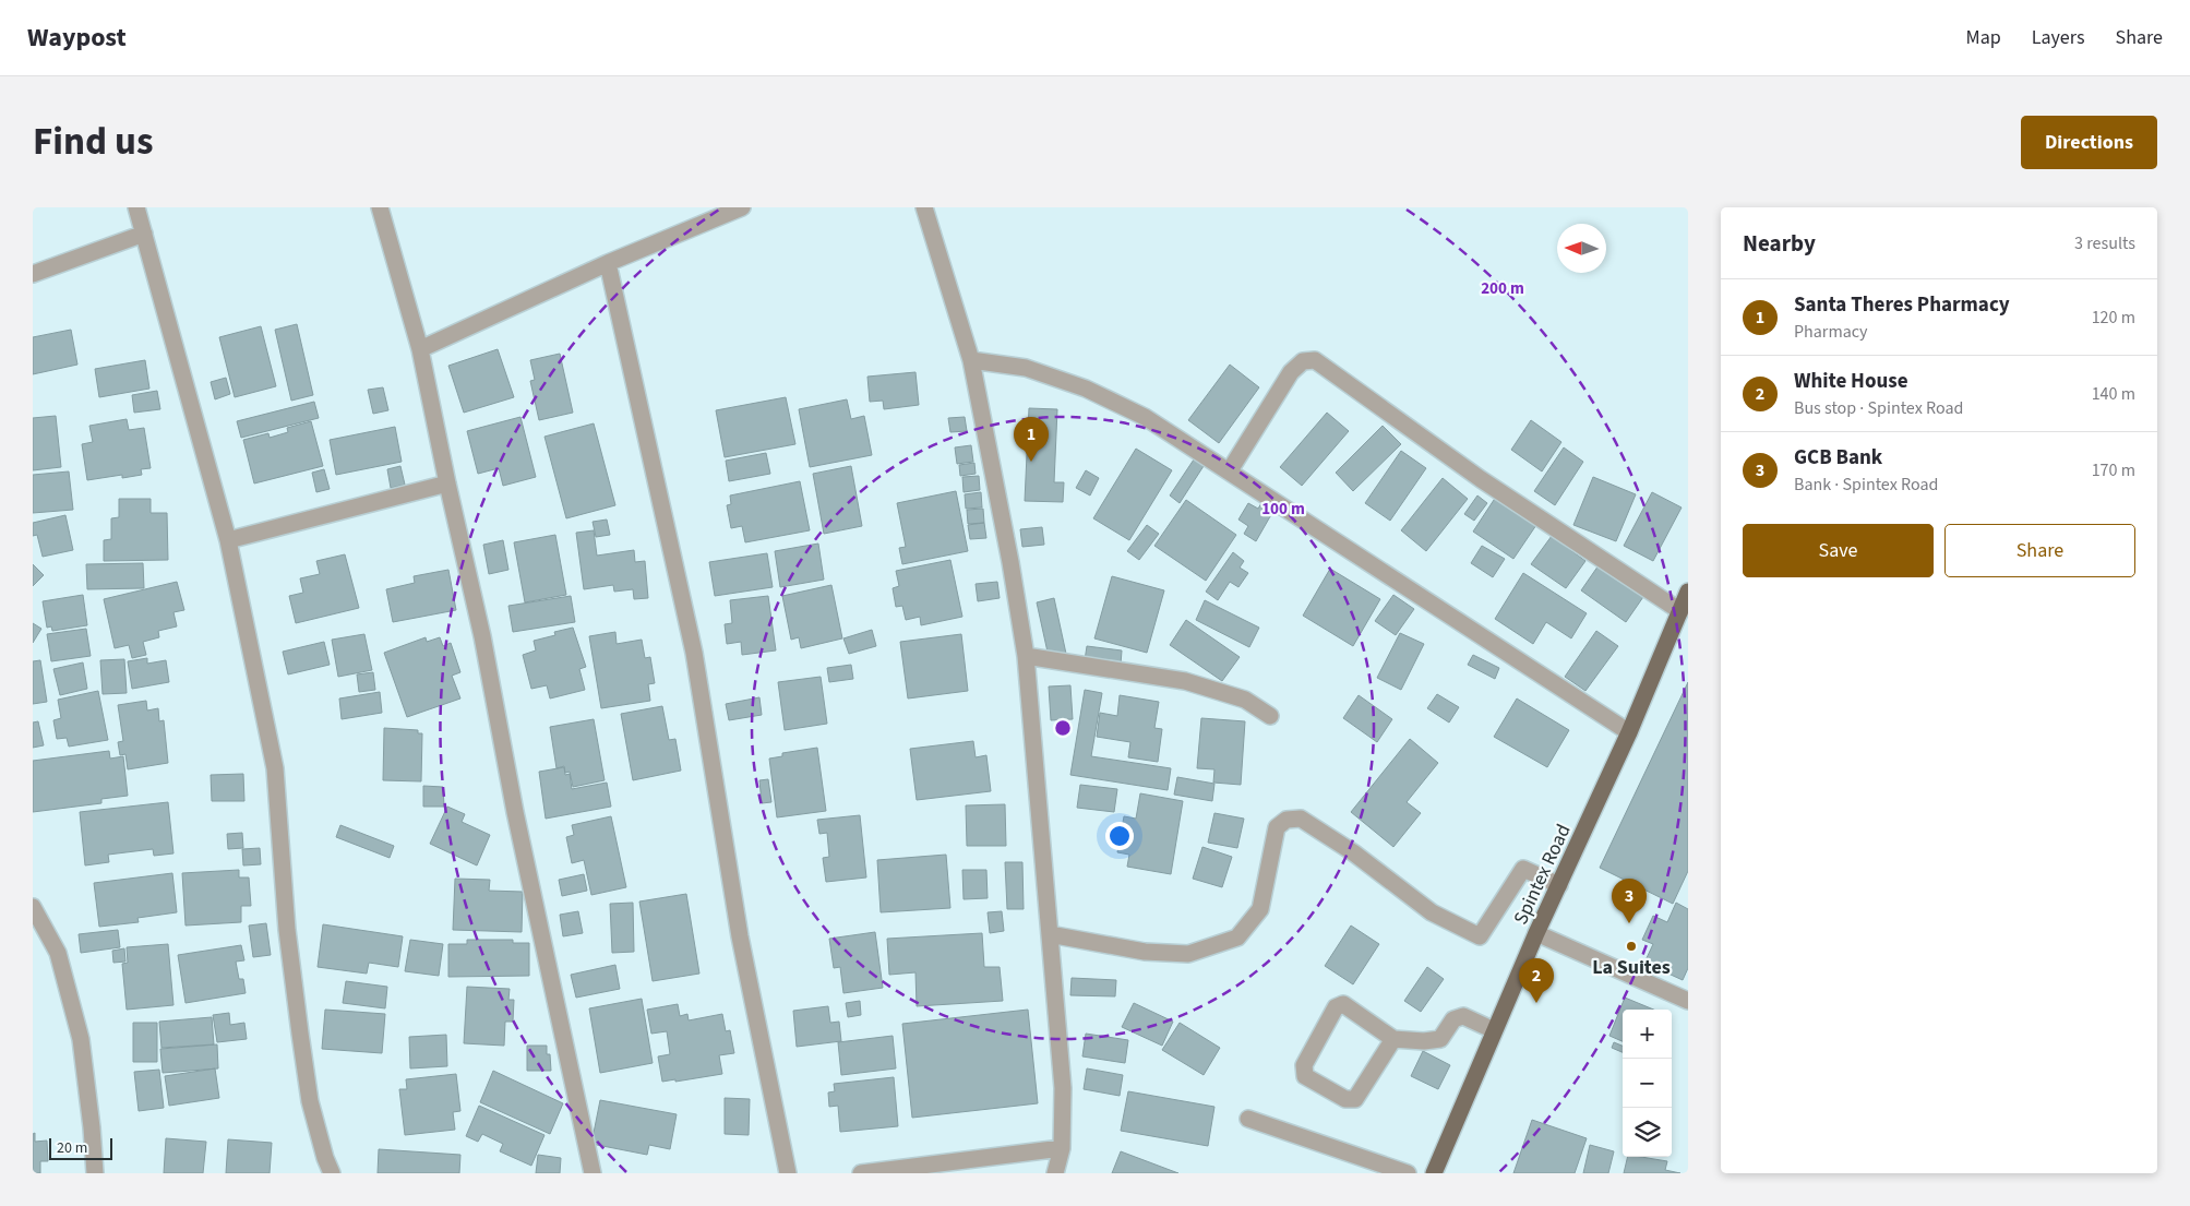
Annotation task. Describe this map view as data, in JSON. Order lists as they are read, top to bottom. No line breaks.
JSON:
{"streets":{"main road":["Spintex Road"]},"places":["La Suites"],"scale_bar":"20 m","north":"left","page":{"header":"Waypost","nav":["Map","Layers","Share"],"title":"Find us","buttons":["Directions",["Save","Share"]],"heading":["Nearby","3 results"],"list":[{"mark":"1","name":"Santa Theres Pharmacy","note":"Pharmacy","value":"120 m"},{"mark":"2","name":"White House","note":"Bus stop · Spintex Road","value":"140 m"},{"mark":"3","name":"GCB Bank","note":"Bank · Spintex Road","value":"170 m"}],"pins":["1","3","2"],"map_buttons":["+","−"],"scale":"20 m"},"rings":["200 m","100 m"]}
